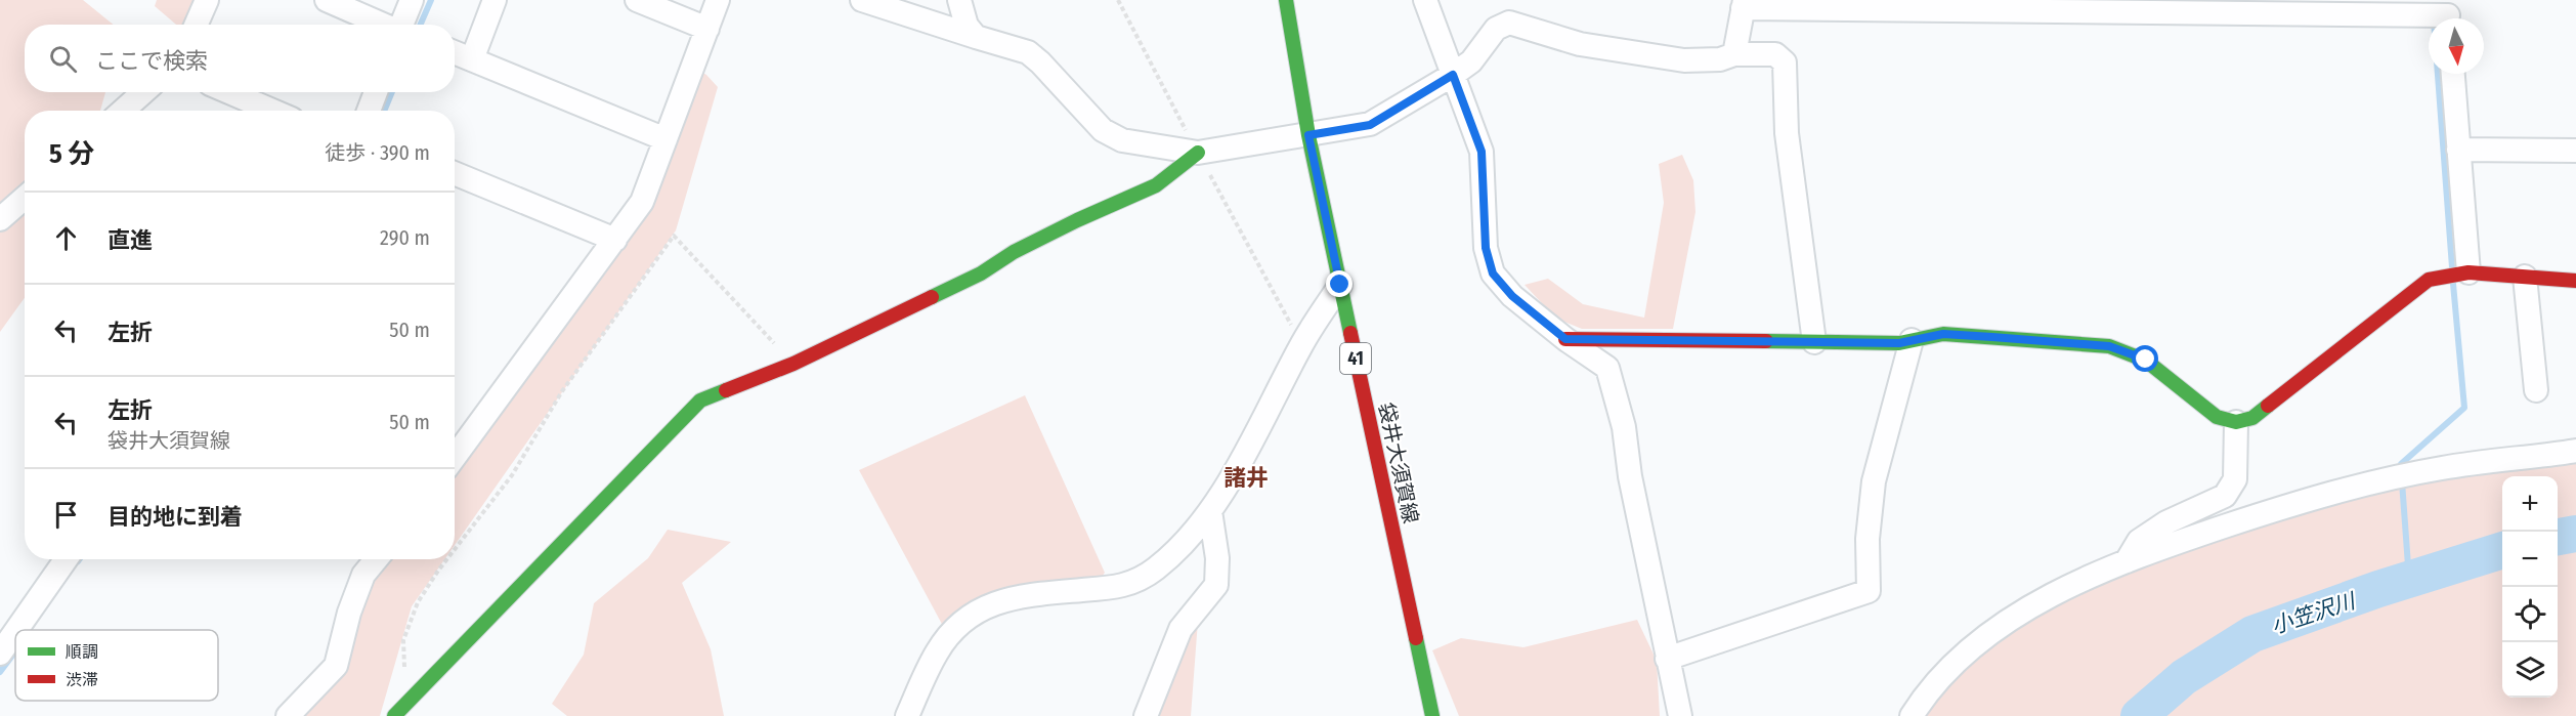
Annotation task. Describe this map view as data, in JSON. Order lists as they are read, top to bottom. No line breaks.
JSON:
{"streets":{"street":["41","袋井大須賀線"]},"districts":["諸井"],"water":["小笠沢川"],"legend":["順調","渋滞"],"north":"bottom","page":{"search":"ここで検索","heading":["5 分","徒歩 · 390 m"],"list":[["直進","290 m"],["左折","50 m"],["左折","袋井大須賀線","50 m"],"目的地に到着"],"map_buttons":["+","−"]}}
